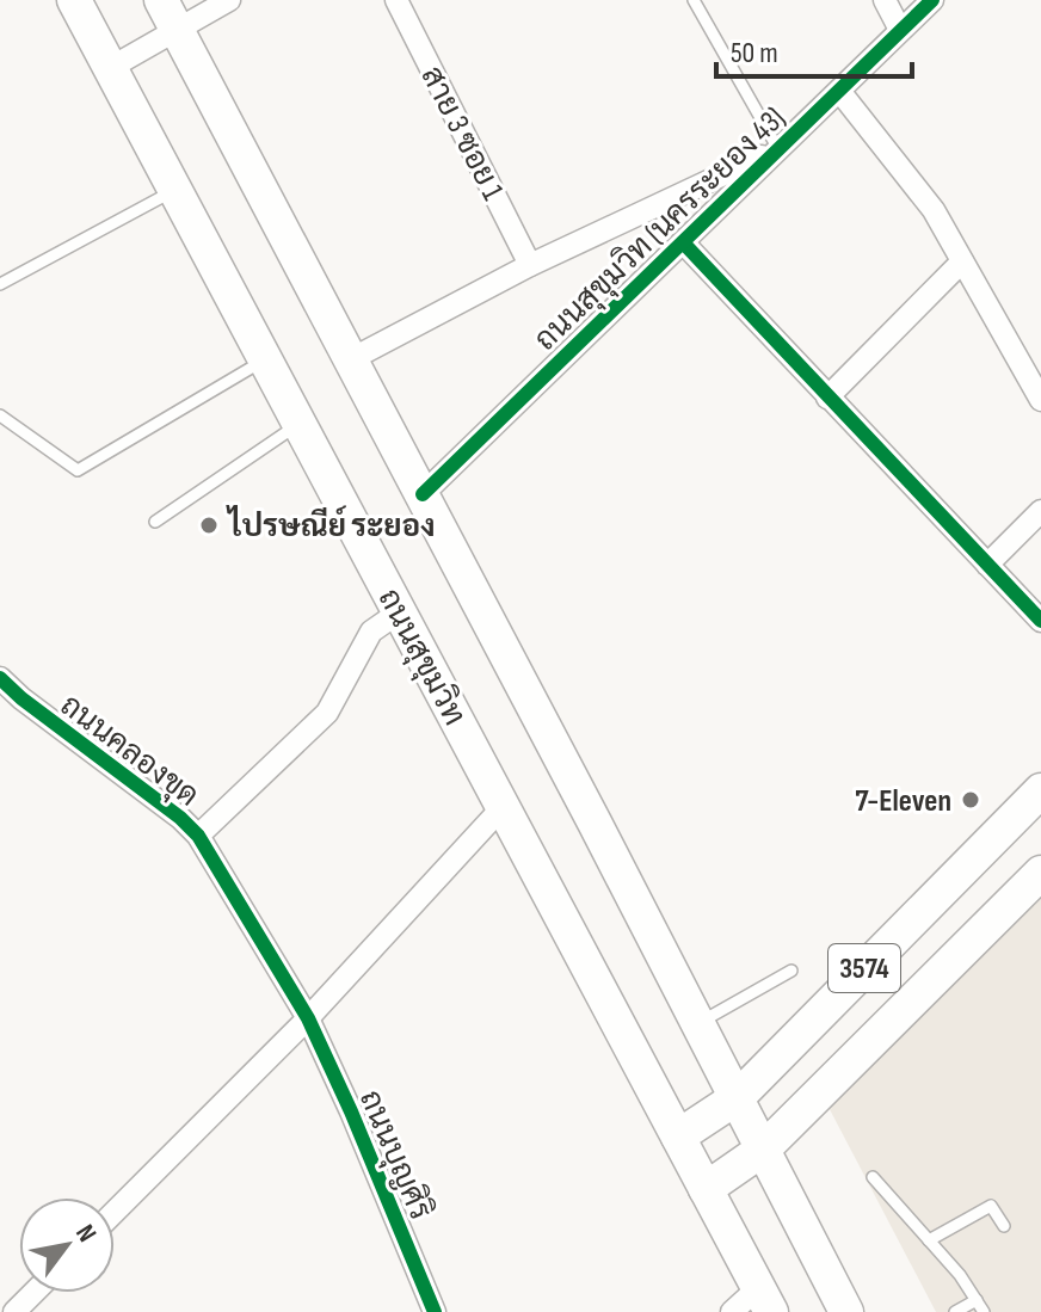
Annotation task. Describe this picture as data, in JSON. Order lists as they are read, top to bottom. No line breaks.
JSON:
{"streets":{"main road":["ถนนสุขุมวิท","3574"],"street":["สาย 3 ซอย 1","ถนนสุขุมวิท (นครระยอง 43)","ถนนคลองขุด","ถนนบุญศิริ"]},"crossings":[["ถนนสุขุมวิท","3574"],["ถนนคลองขุด","ถนนบุญศิริ"]],"places":["ไปรษณีย์ ระยอง","7-Eleven"],"scale_bar":"50 m","north":"top right"}
